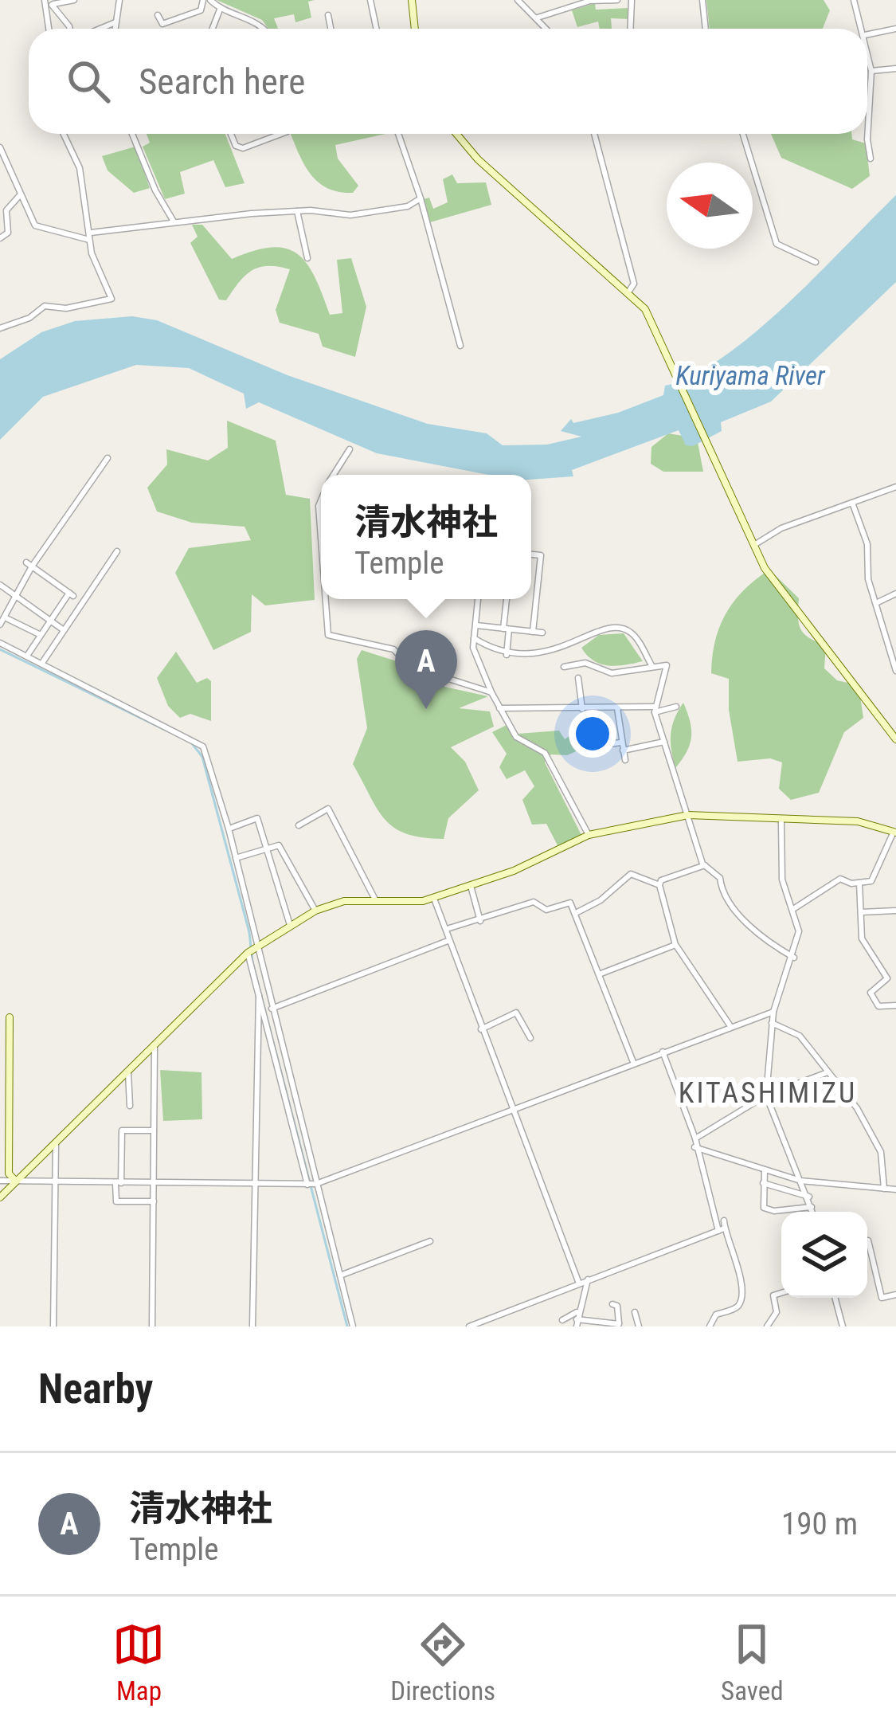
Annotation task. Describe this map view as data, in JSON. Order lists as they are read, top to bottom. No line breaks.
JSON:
{"districts":["KITASHIMIZU"],"water":["Kuriyama River"],"north":"left","page":{"search":"Search here","popup":["清水神社","Temple"],"pins":"A","heading":"Nearby","list":[{"mark":"A","name":"清水神社","note":"Temple","value":"190 m"}],"nav":["Map","Directions","Saved"]}}
